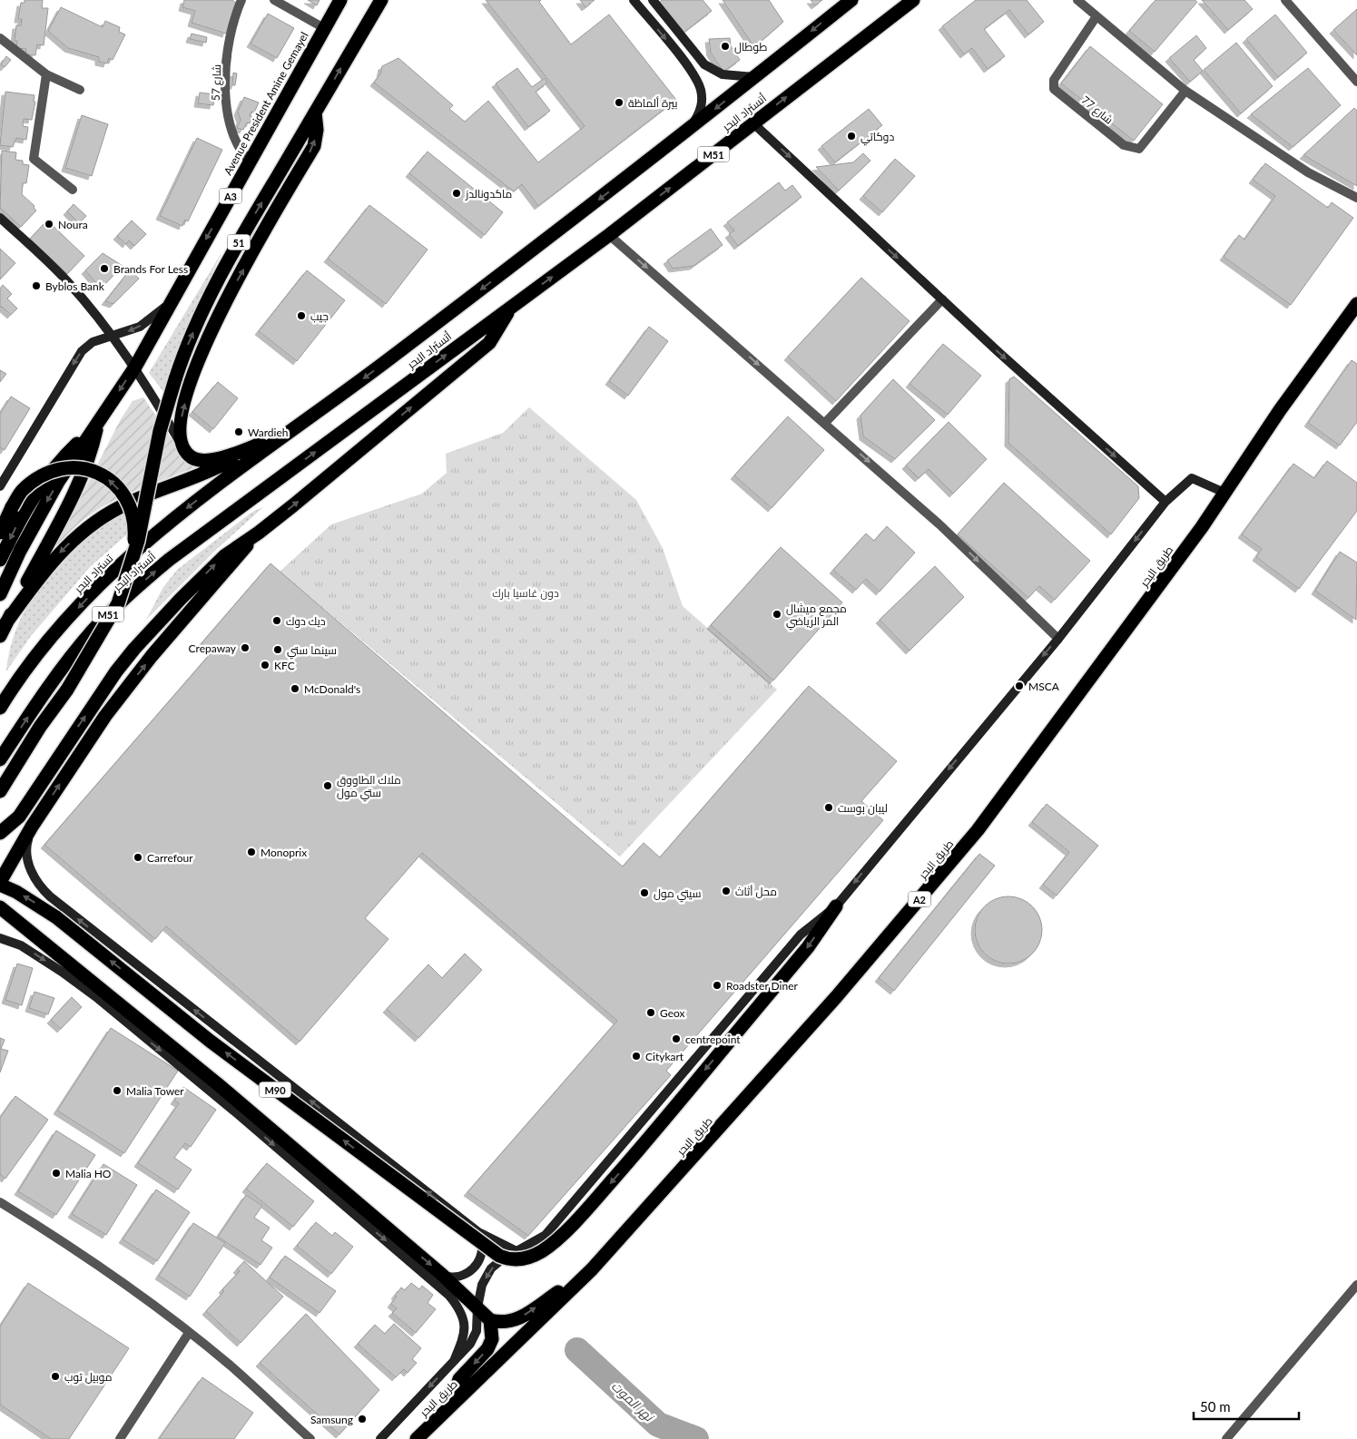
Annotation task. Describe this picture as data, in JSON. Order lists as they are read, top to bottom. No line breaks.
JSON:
{"streets":{"highway":["Avenue President Amine Gemayel","أتستراد البحر","M51","A3","51","طريق البحر","تستراد البحر","A2","M90"],"street":["شارع 57","شارع 77"]},"crossings":[["شارع 57","Avenue President Amine Gemayel"],["أتستراد البحر","تستراد البحر"]],"water":["نهر الموت"],"parks":["دون غاسيا بارك"],"places":["طوطال","بيرة ألماظة","دوكاتي","ماكدونالدز","Noura","Brands For Less","Byblos Bank","جيب","Wardieh","مجمع ميشال المر الرياضي","ديك دوك","Crepaway","سينما ستي","KFC","MSCA","McDonald's","ملاك الطاووق ستي مول","ليبان بوست","Monoprix","Carrefour","محل أثاث","سيتي مول","Roadster Diner","Geox","centrepoint","Citykart","Malia Tower","Malia HO","موبيل توب","Samsung"],"scale_bar":"50 m"}
